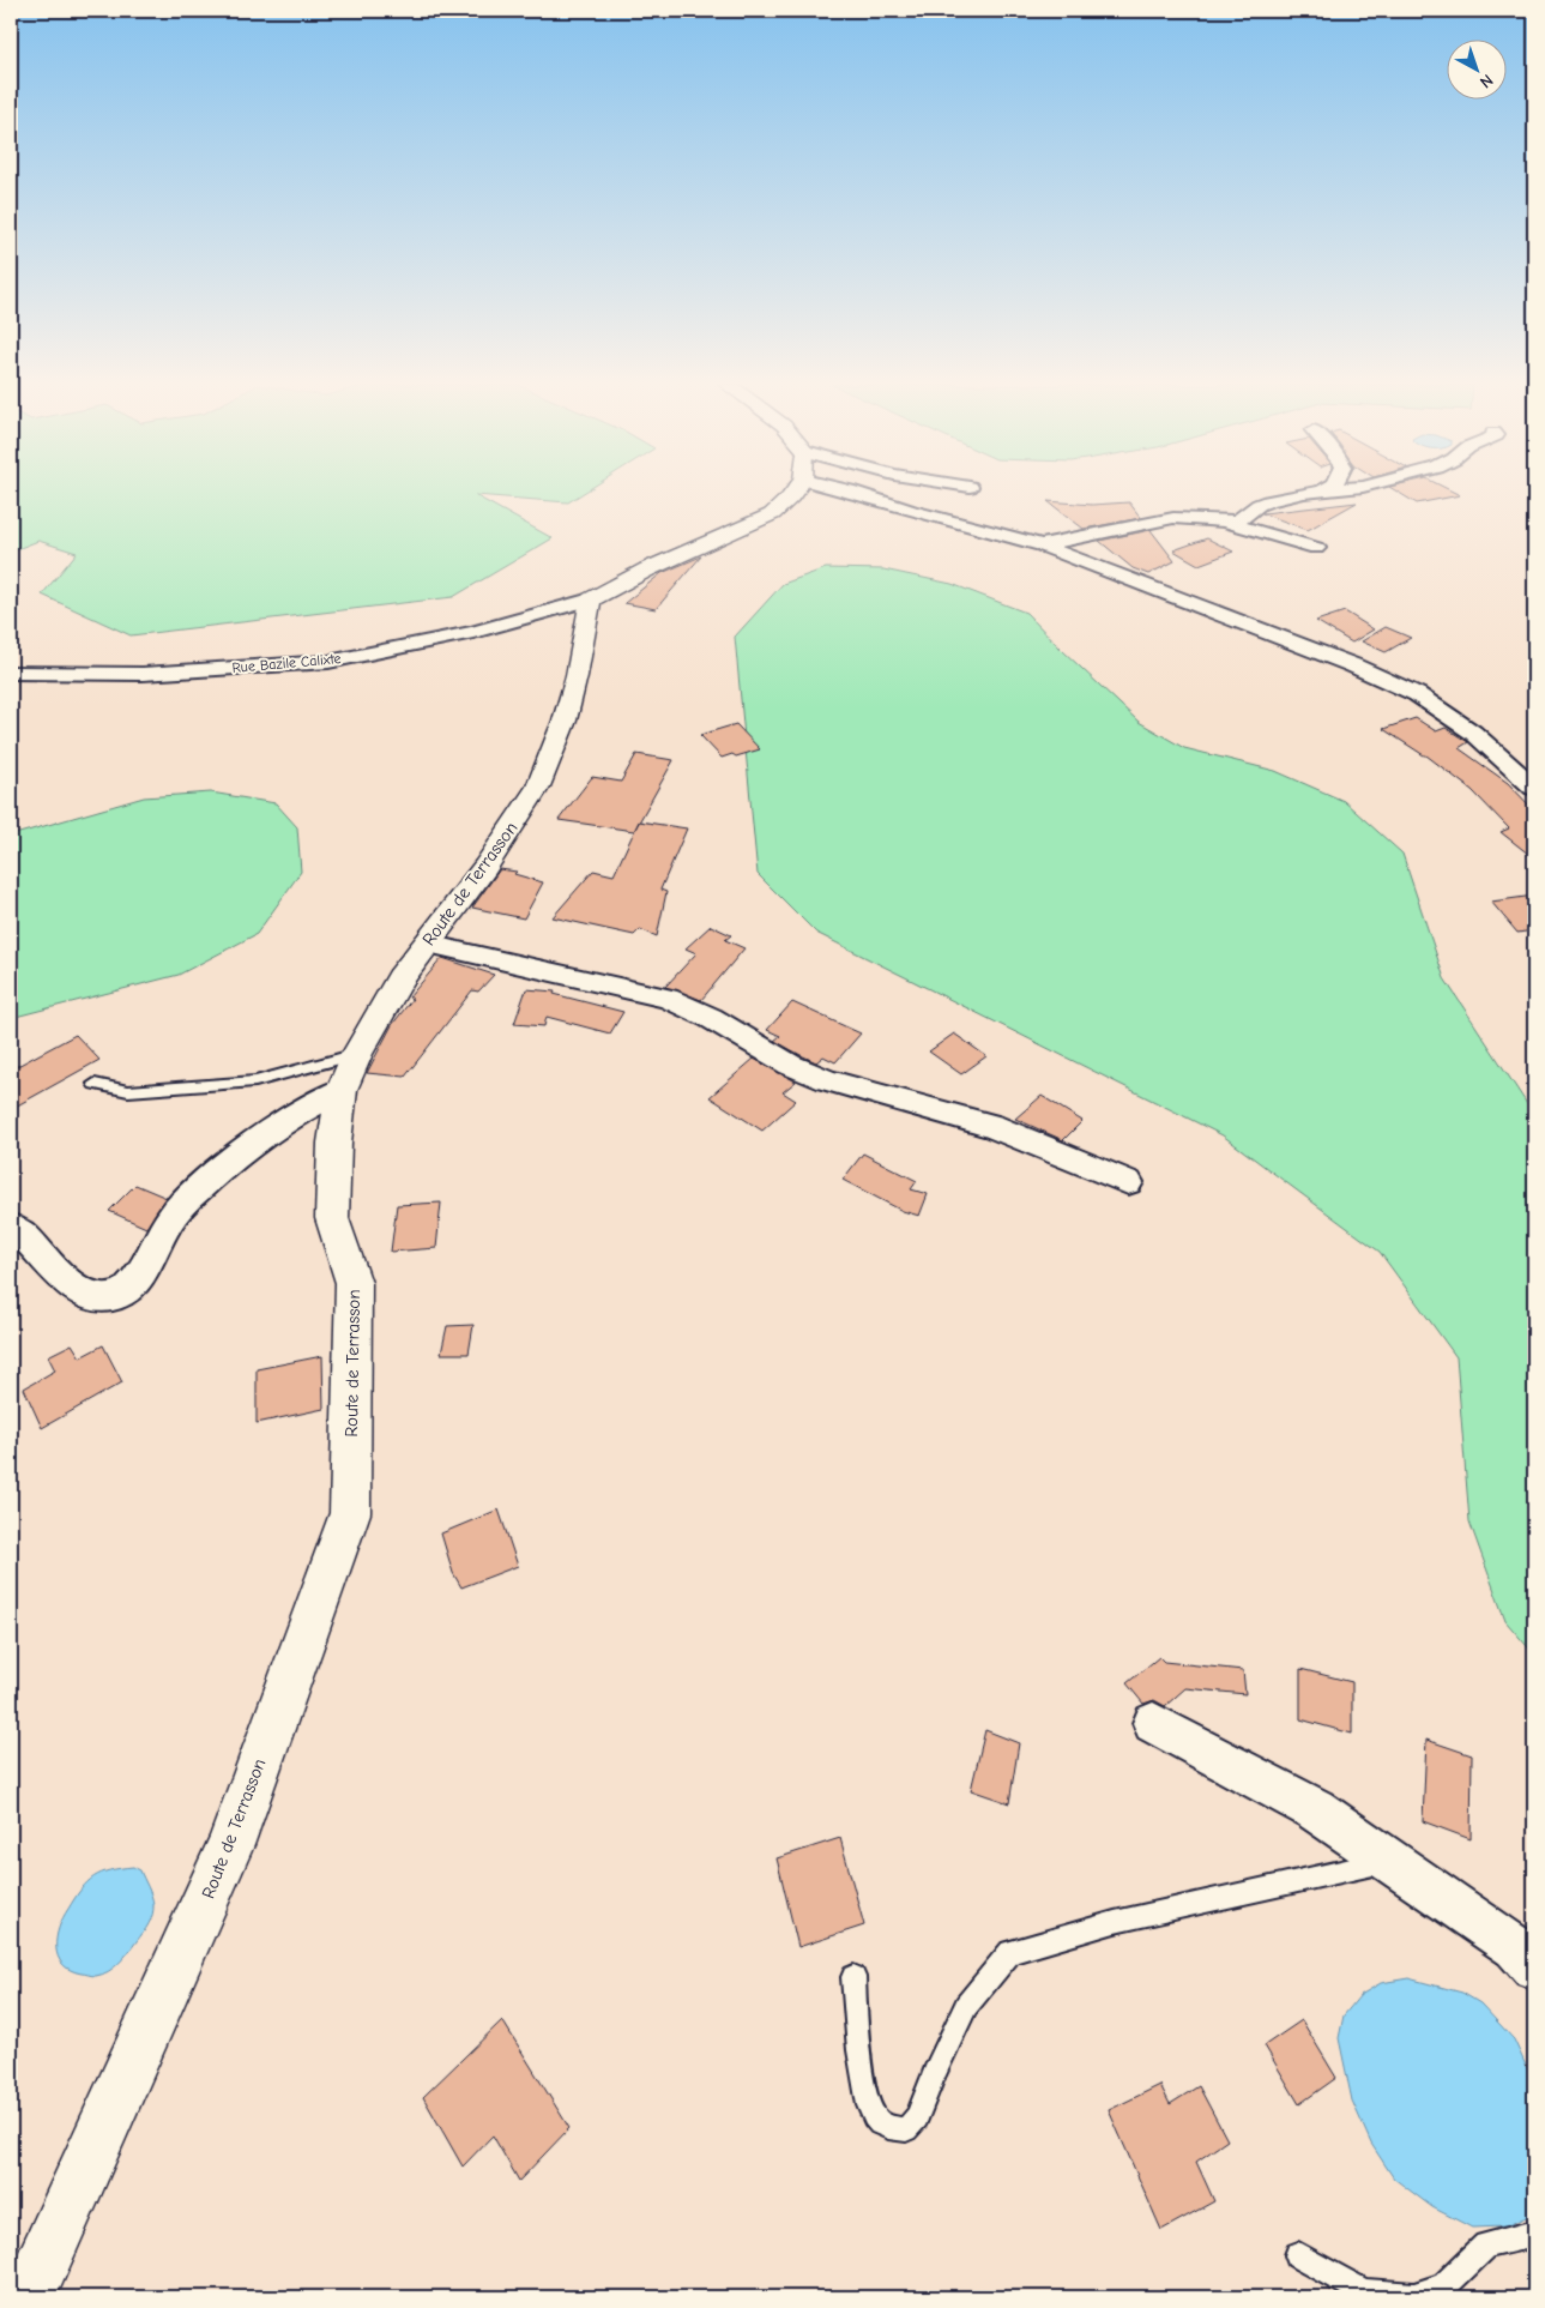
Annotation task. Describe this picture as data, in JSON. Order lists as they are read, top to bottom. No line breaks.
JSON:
{"streets":{"street":["Rue Bazile Calixte","Route de Terrasson"]},"crossings":[["Rue Bazile Calixte","Route de Terrasson"]],"north":"bottom right"}
